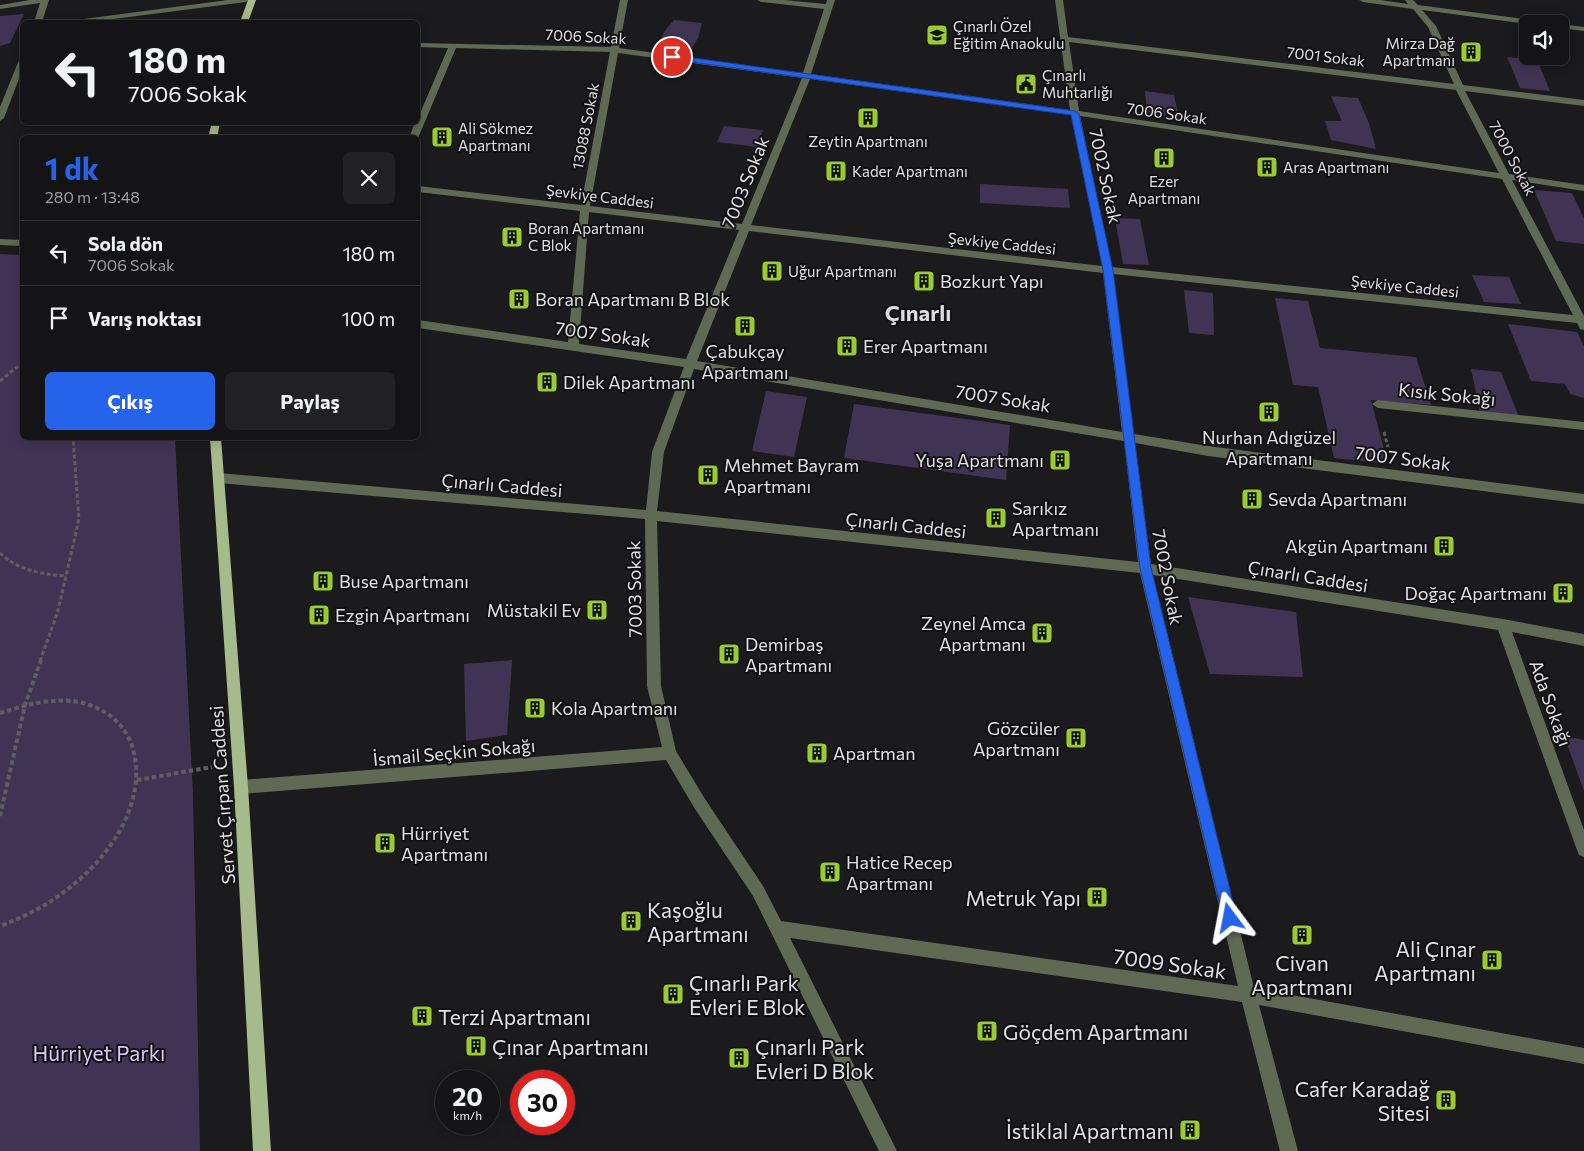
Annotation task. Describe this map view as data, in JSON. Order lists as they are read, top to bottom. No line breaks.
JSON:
{"streets":{"main road":["Servet Çırpan Caddesi"],"street":["7006 Sokak","7001 Sokak","13088 Sokak","7000 Sokak","7002 Sokak","7003 Sokak","Şevkiye Caddesi","7007 Sokak","Kısık Sokağı","Çınarlı Caddesi","Ada Sokağı","İsmail Seçkin Sokağı","7009 Sokak"]},"crossings":[["7006 Sokak","13088 Sokak"],["7006 Sokak","7000 Sokak"],["7006 Sokak","7002 Sokak"],["7006 Sokak","7003 Sokak"],["7001 Sokak","7000 Sokak"],["7001 Sokak","7002 Sokak"],["13088 Sokak","Şevkiye Caddesi"],["13088 Sokak","7007 Sokak"],["7000 Sokak","Şevkiye Caddesi"],["7002 Sokak","Şevkiye Caddesi"],["7002 Sokak","7007 Sokak"],["7002 Sokak","Çınarlı Caddesi"],["7002 Sokak","7009 Sokak"],["7003 Sokak","Şevkiye Caddesi"],["7003 Sokak","7007 Sokak"],["7003 Sokak","Çınarlı Caddesi"],["7003 Sokak","İsmail Seçkin Sokağı"],["7003 Sokak","7009 Sokak"],["7007 Sokak","Kısık Sokağı"],["Çınarlı Caddesi","Ada Sokağı"],["Çınarlı Caddesi","Servet Çırpan Caddesi"],["İsmail Seçkin Sokağı","Servet Çırpan Caddesi"]],"districts":["Çınarlı"],"parks":["Hürriyet Parkı"],"places":{"school or university":["Çınarlı Özel Eğitim Anaokulu"],"building":["Mirza Dağ Apartmanı","Zeytin Apartmanı","Ali Sökmez Apartmanı","Ezer Apartmanı","Aras Apartmanı","Kader Apartmanı","Boran Apartmanı C Blok","Uğur Apartmanı","Bozkurt Yapı","Boran Apartmanı B Blok","Çabukçay Apartmanı","Erer Apartmanı","Dilek Apartmanı","Nurhan Adıgüzel Apartmanı","Yuşa Apartmanı","Mehmet Bayram Apartmanı","Sevda Apartmanı","Sarıkız Apartmanı","Akgün Apartmanı","Buse Apartmanı","Doğaç Apartmanı","Müstakil Ev","Ezgin Apartmanı","Zeynel Amca Apartmanı","Demirbaş Apartmanı","Kola Apartmanı","Gözcüler Apartmanı","Apartman","Hürriyet Apartmanı","Hatice Recep Apartmanı","Metruk Yapı","Kaşoğlu Apartmanı","Civan Apartmanı","Ali Çınar Apartmanı","Çınarlı Park Evleri E Blok","Terzi Apartmanı","Göçdem Apartmanı","Çınar Apartmanı","Çınarlı Park Evleri D Blok","Cafer Karadağ Sitesi","İstiklal Apartmanı"],"public building":["Çınarlı Muhtarlığı"]},"page":{"turn":["180 m","7006 Sokak"],"heading":["1 dk","280 m · 13:48"],"list":[{"name":"Sola dön","note":"7006 Sokak","value":"180 m"},{"name":"Varış noktası","value":"100 m"}],"buttons":["Çıkış","Paylaş"],"speed":"20 km/h","limit":"30"}}
